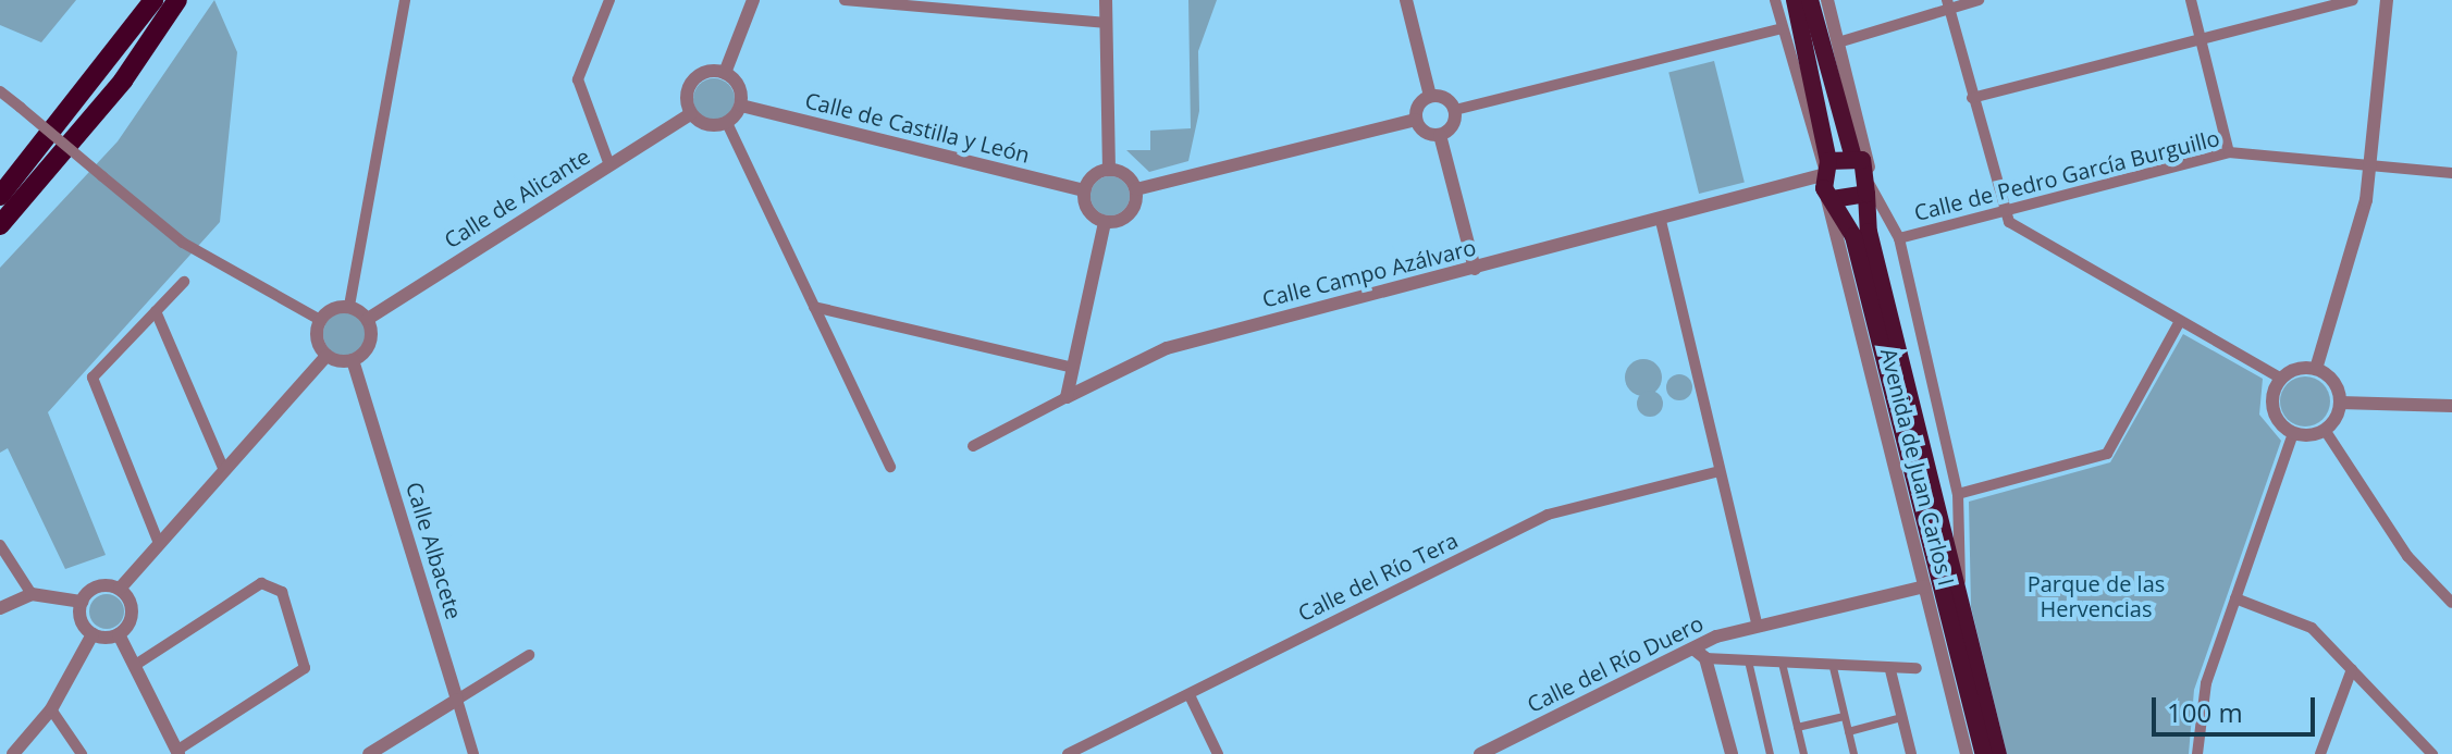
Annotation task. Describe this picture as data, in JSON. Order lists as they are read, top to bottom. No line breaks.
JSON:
{"streets":{"highway":["Avenida de Juan Carlos I"],"street":["Calle de Castilla y León","Calle de Pedro García Burguillo","Calle de Alicante","Calle Campo Azálvaro","Calle Albacete","Calle del Río Tera","Calle del Río Duero"]},"crossings":[["Calle de Castilla y León","Calle de Alicante"],["Calle de Alicante","Calle Albacete"],["Calle Campo Azálvaro","Avenida de Juan Carlos I"],["Avenida de Juan Carlos I","Calle del Río Duero"]],"parks":["Parque de las Hervencias"],"scale_bar":"100 m"}
